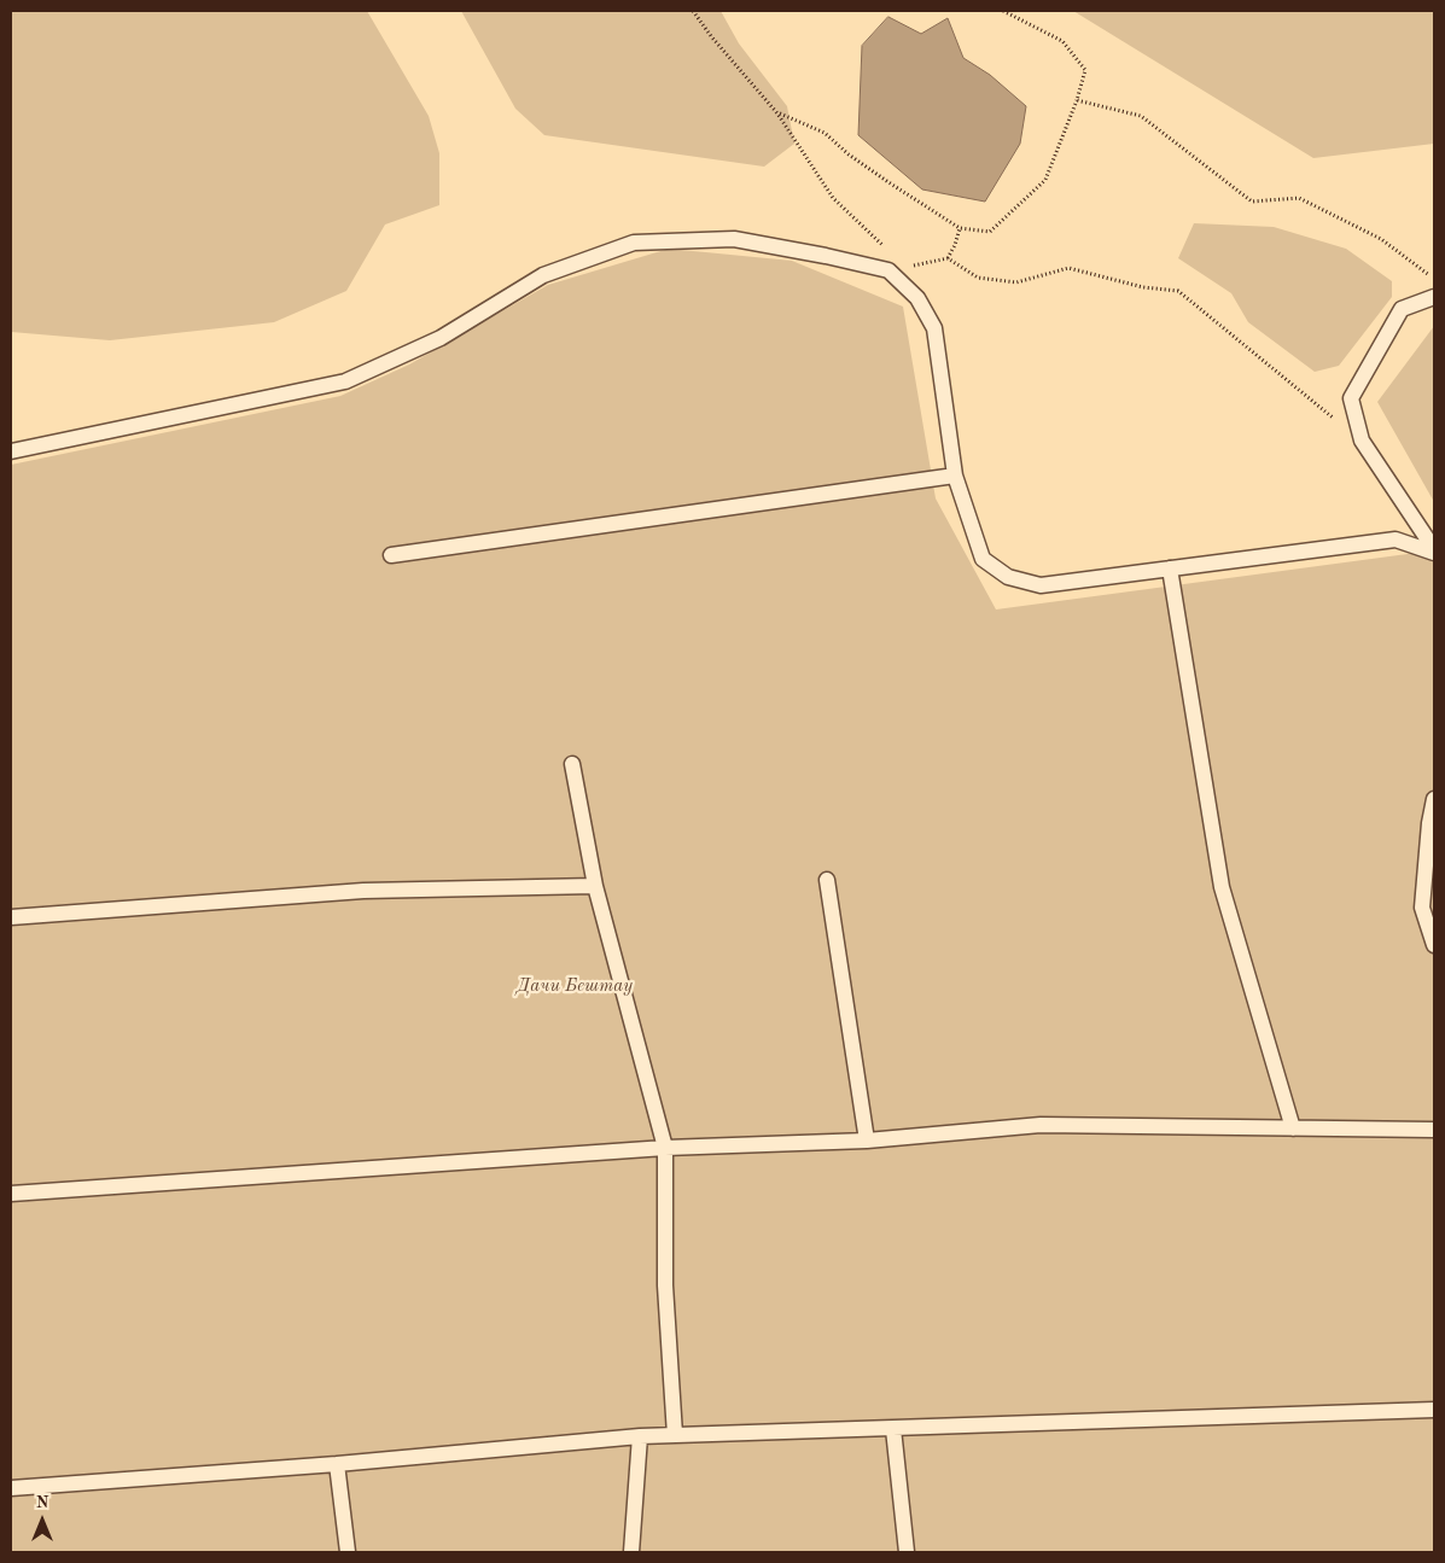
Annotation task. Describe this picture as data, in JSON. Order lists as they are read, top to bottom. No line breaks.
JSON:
{"parks":["Дачи Бештау"],"north":"top"}
